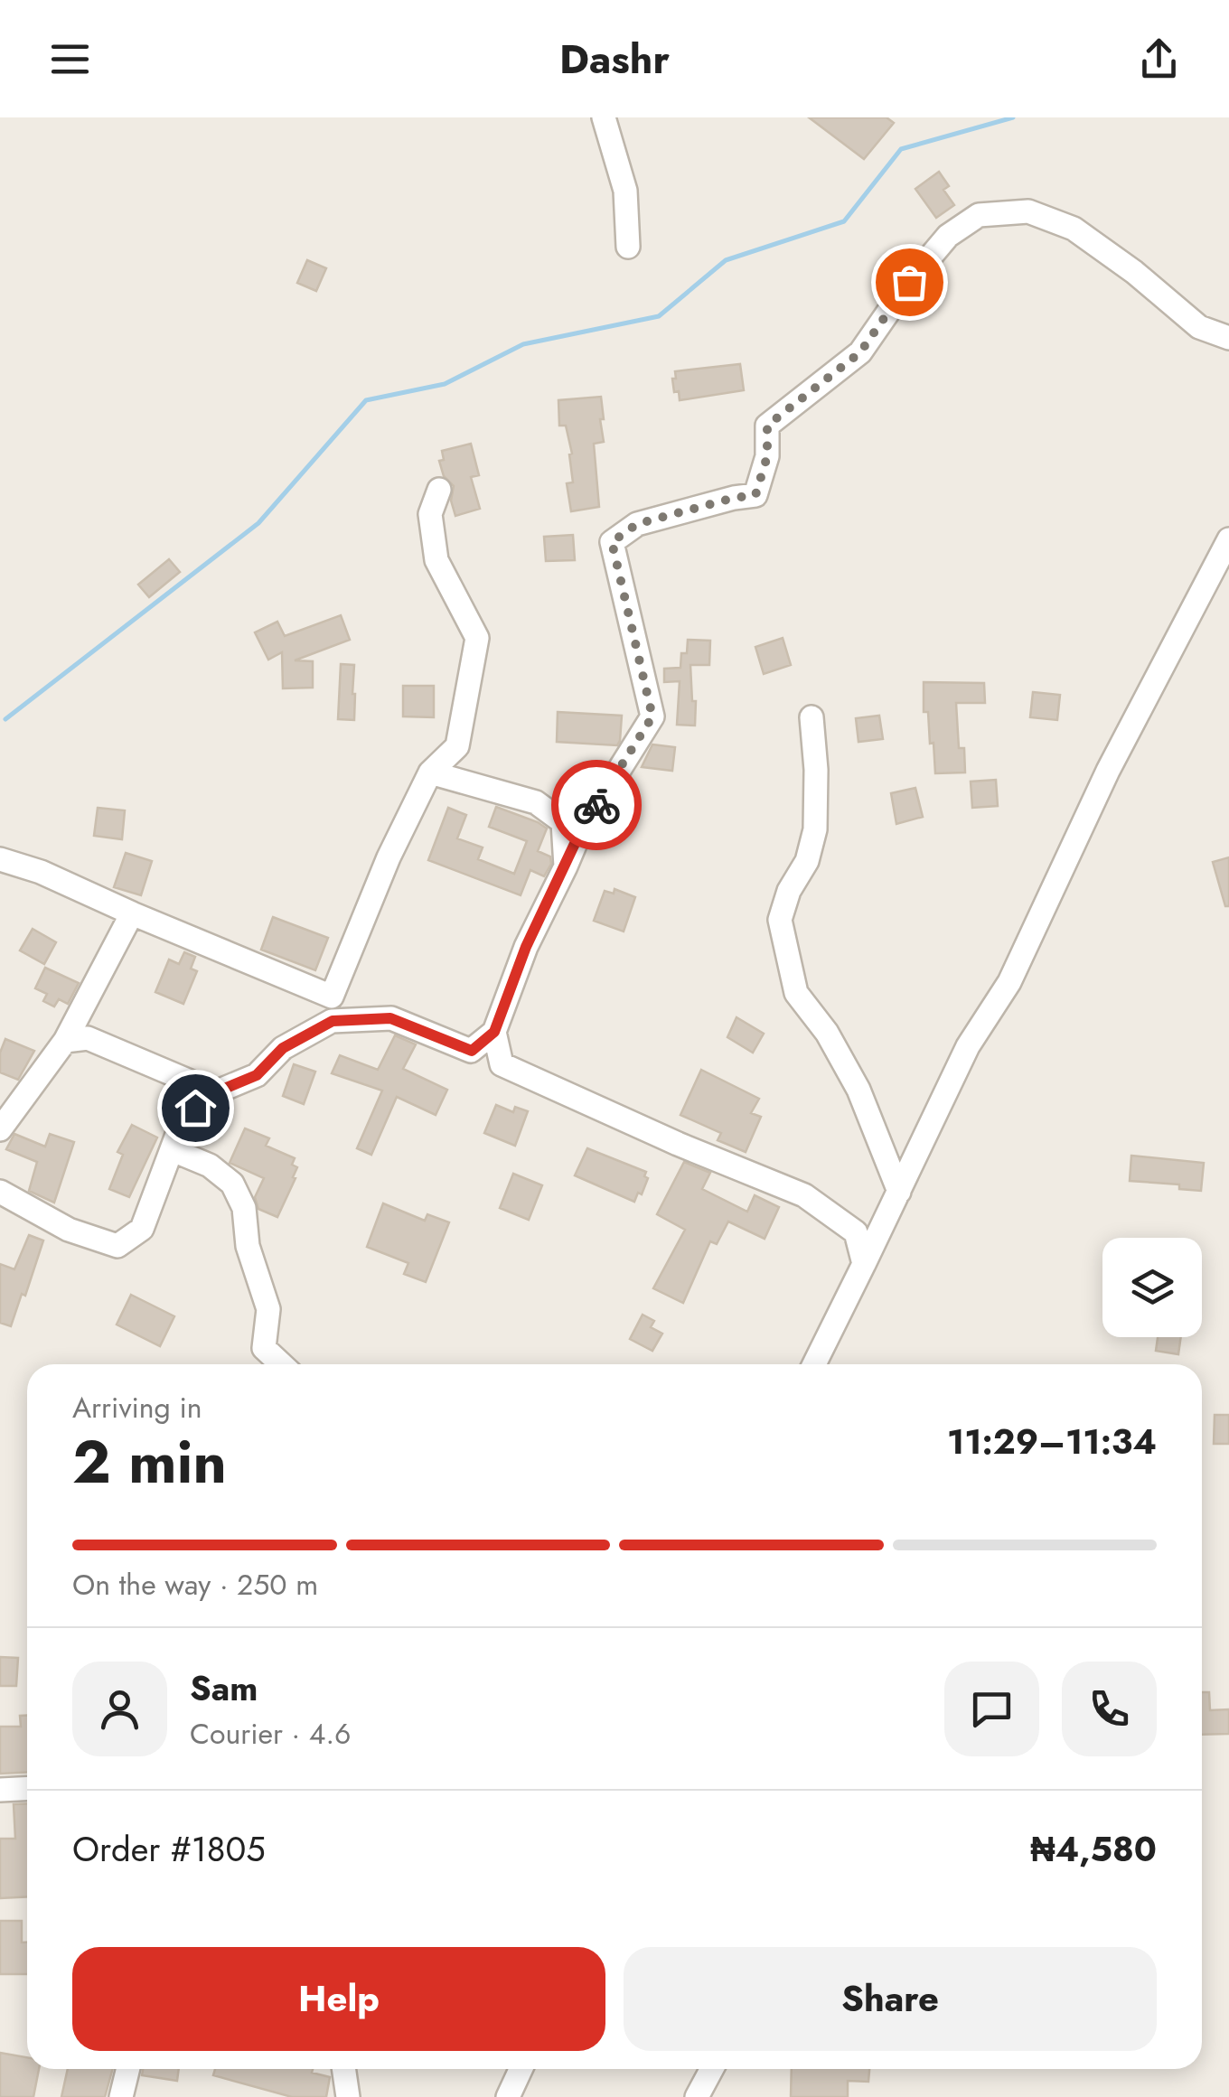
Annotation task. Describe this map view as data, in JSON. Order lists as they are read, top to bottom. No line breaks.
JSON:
{"page":{"header":"Dashr","heading":["2 min","Arriving in","11:29–11:34"],"panel":["Sam","Courier · 4.6","Order #1805","₦4,580"],"bar":"On the way · 250 m","buttons":["Help","Share"]}}
